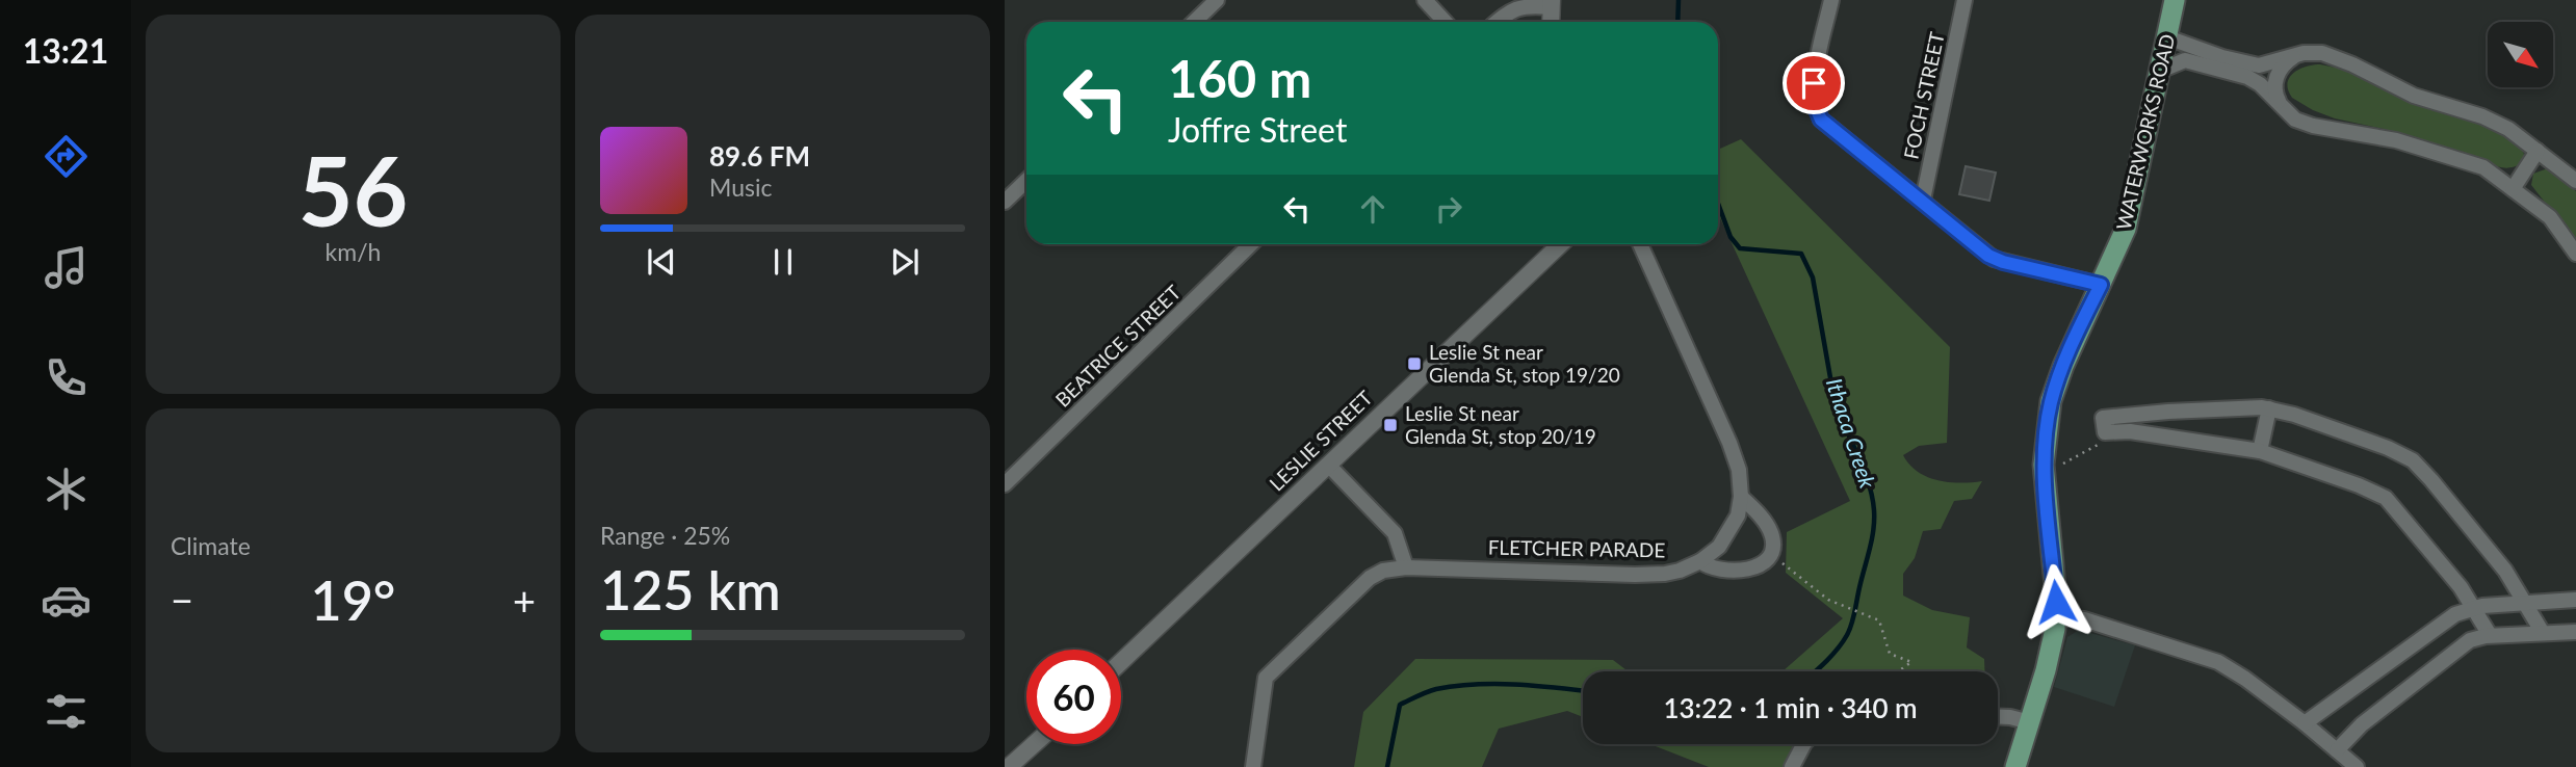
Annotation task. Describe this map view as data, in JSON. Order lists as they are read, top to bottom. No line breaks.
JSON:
{"streets":{"main road":["WATERWORKS ROAD"],"street":["FOCH STREET","BEATRICE STREET","LESLIE STREET","FLETCHER PARADE"]},"water":["Ithaca Creek"],"places":{"transit":["Leslie St near Glenda St, stop 19/20","Leslie St near Glenda St, stop 20/19"]},"north":"bottom right","page":{"tabs":"13:21","tile":[["56","km/h"],"Climate",["Range · 25%","125 km"]],"turn":["160 m","Joffre Street"],"song":["89.6 FM","Music"],"heat":["−","19°","+"],"limit":"60","trip":"13:22 · 1 min · 340 m"}}
